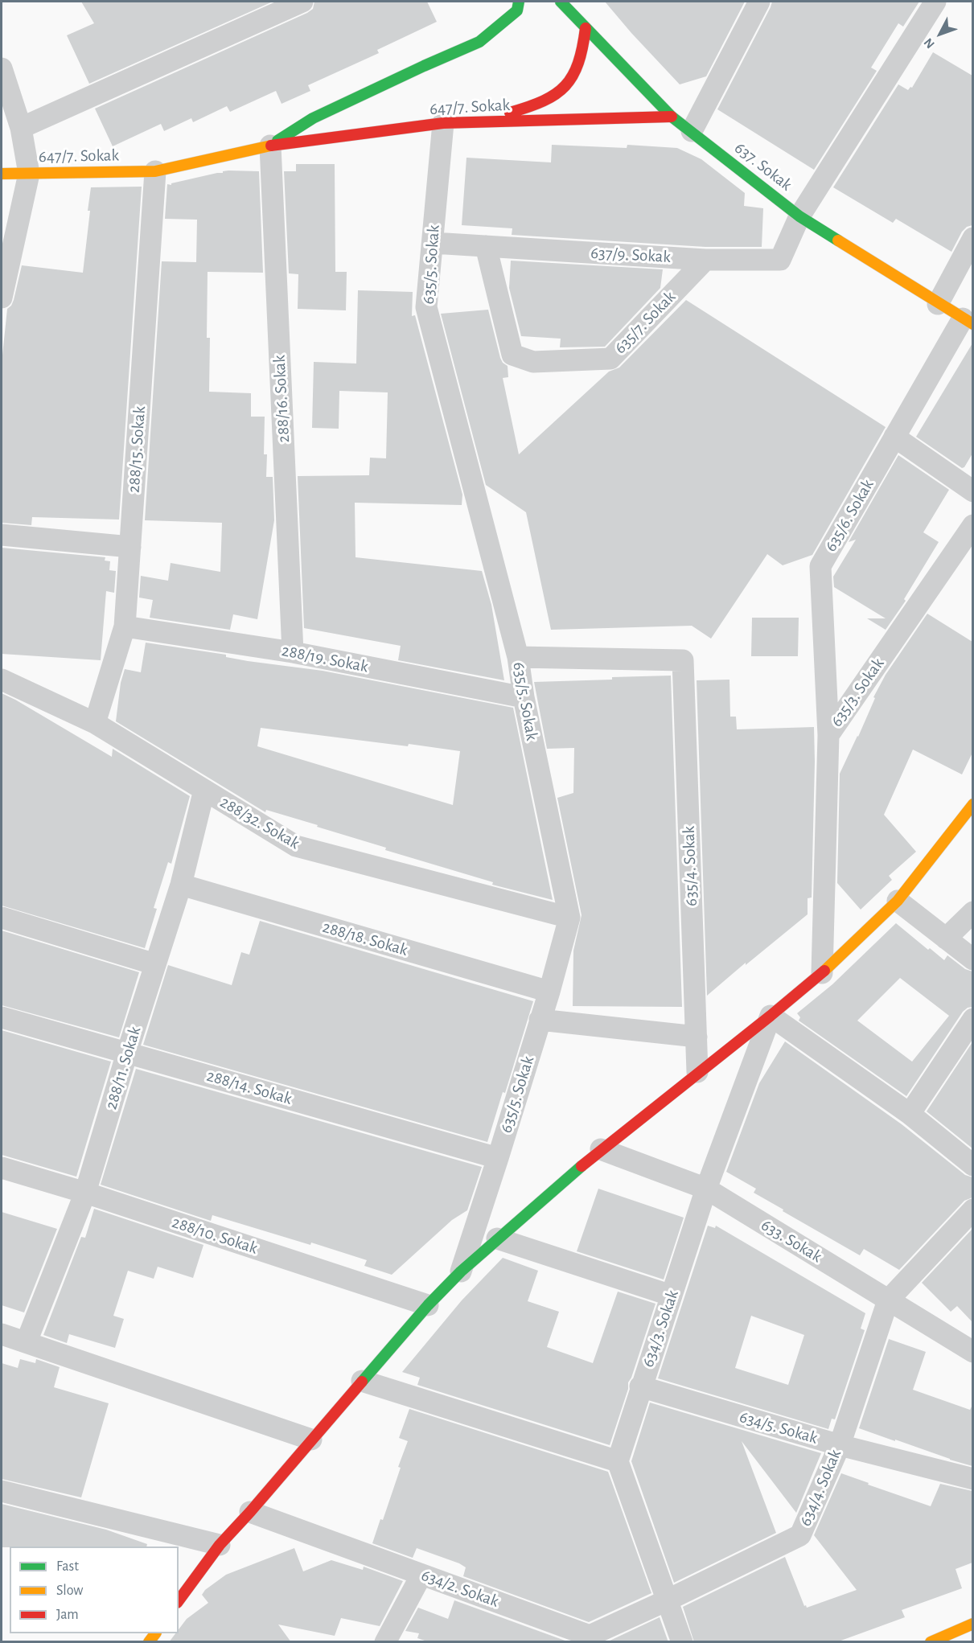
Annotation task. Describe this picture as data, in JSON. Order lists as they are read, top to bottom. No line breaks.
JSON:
{"streets":{"street":["647/7. Sokak","637. Sokak","637/9. Sokak","635/5. Sokak","635/7. Sokak","288/16. Sokak","288/15. Sokak","635/6. Sokak","288/19. Sokak","635/3. Sokak","288/32. Sokak","635/4. Sokak","288/18. Sokak","288/11. Sokak","288/14. Sokak","288/10. Sokak","633. Sokak","634/3. Sokak","634/5. Sokak","634/4. Sokak","634/2. Sokak"]},"crossings":[["647/7. Sokak","637. Sokak"],["647/7. Sokak","635/5. Sokak"],["647/7. Sokak","288/16. Sokak"],["647/7. Sokak","288/15. Sokak"],["637. Sokak","637/9. Sokak"],["637. Sokak","635/6. Sokak"],["637/9. Sokak","635/5. Sokak"],["637/9. Sokak","635/7. Sokak"],["635/5. Sokak","288/19. Sokak"],["635/5. Sokak","288/32. Sokak"],["635/5. Sokak","635/4. Sokak"],["635/5. Sokak","288/18. Sokak"],["635/5. Sokak","288/14. Sokak"],["288/16. Sokak","288/19. Sokak"],["288/15. Sokak","288/19. Sokak"],["288/15. Sokak","288/32. Sokak"],["635/6. Sokak","635/3. Sokak"],["288/32. Sokak","288/11. Sokak"],["288/18. Sokak","288/11. Sokak"],["288/11. Sokak","288/14. Sokak"],["288/11. Sokak","288/10. Sokak"],["633. Sokak","634/3. Sokak"],["633. Sokak","634/4. Sokak"],["634/3. Sokak","634/5. Sokak"],["634/5. Sokak","634/4. Sokak"],["634/4. Sokak","634/2. Sokak"]],"legend":["Fast","Slow","Jam"],"north":"bottom left"}
